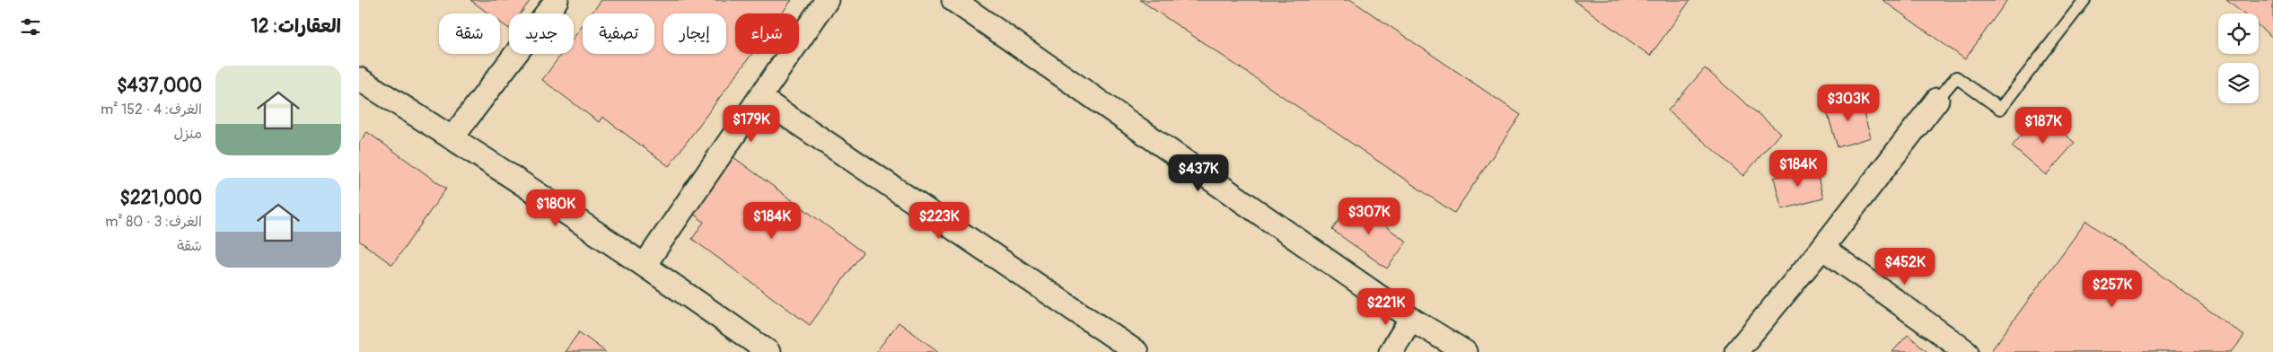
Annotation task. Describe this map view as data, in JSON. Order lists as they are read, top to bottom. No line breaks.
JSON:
{"page":{"heading":"العقارات: 12","chip":["شراء","إيجار","تصفية","جديد","شقة"],"list":[{"name":"$437,000","note":"الغرف: 4 · 152 m² · منزل"},{"name":"$221,000","note":"الغرف: 3 · 80 m² · شقة"}],"price":["$303K","$179K","$187K","$184K","$437K","$180K","$307K","$184K","$223K","$452K","$257K","$221K"]}}
